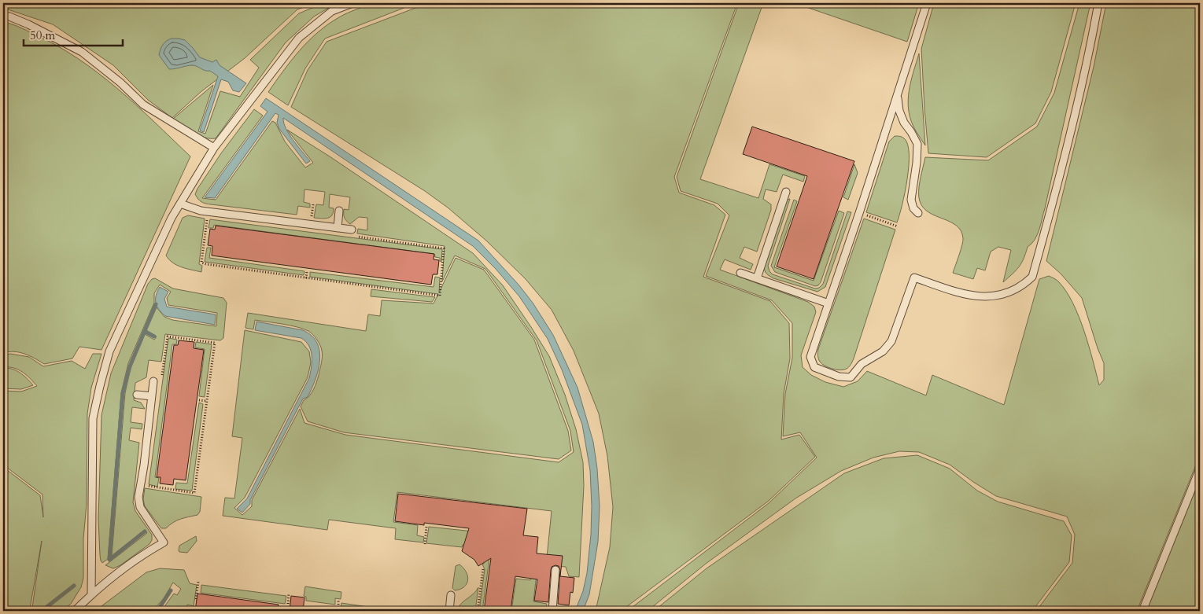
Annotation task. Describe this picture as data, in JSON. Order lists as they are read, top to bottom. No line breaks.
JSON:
{"scale_bar":"50 m"}
